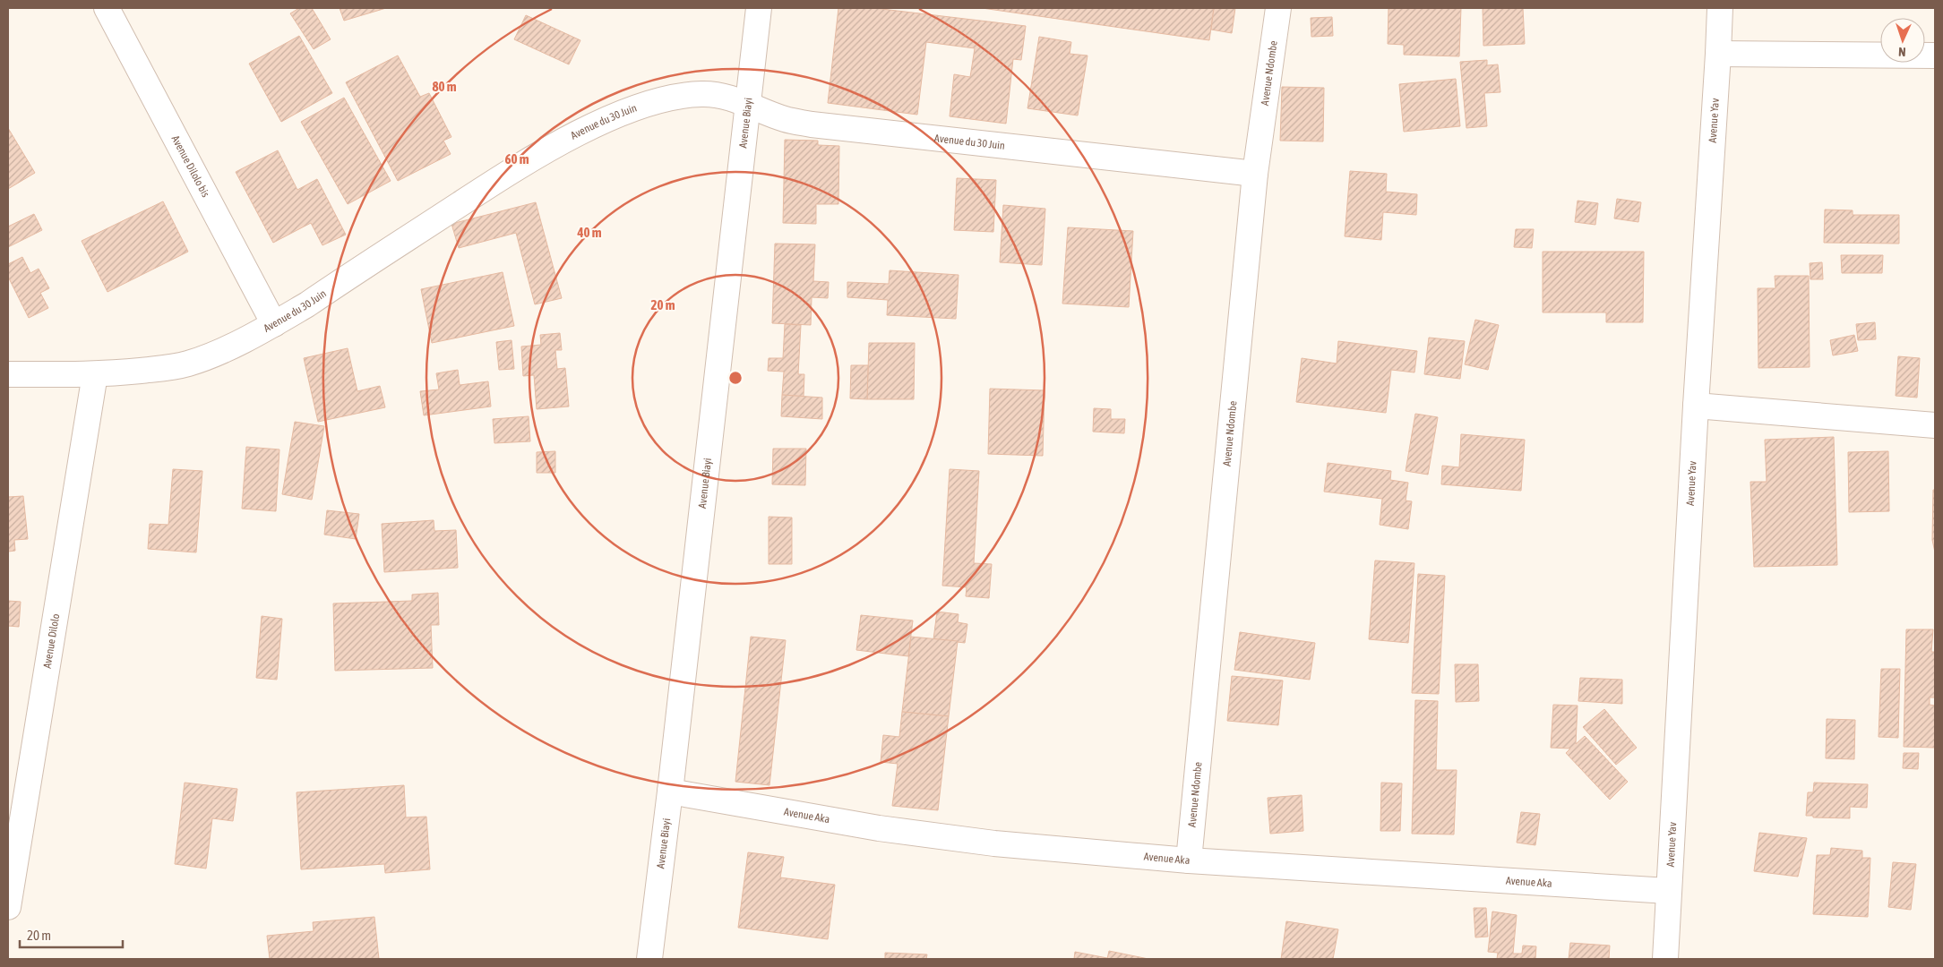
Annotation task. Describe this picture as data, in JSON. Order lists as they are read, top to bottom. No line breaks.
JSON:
{"streets":{"street":["Avenue Ndombe","Avenue Yav","Avenue du 30 Juin","Avenue Biayi","Avenue Dilolo bis","Avenue Dilolo","Avenue Aka"]},"crossings":[["Avenue Ndombe","Avenue du 30 Juin"],["Avenue Ndombe","Avenue Aka"],["Avenue Yav","Avenue Aka"],["Avenue du 30 Juin","Avenue Biayi"],["Avenue du 30 Juin","Avenue Dilolo bis"],["Avenue du 30 Juin","Avenue Dilolo"],["Avenue Biayi","Avenue Aka"]],"scale_bar":"20 m","north":"bottom","rings":["80 m","60 m","40 m","20 m"]}
